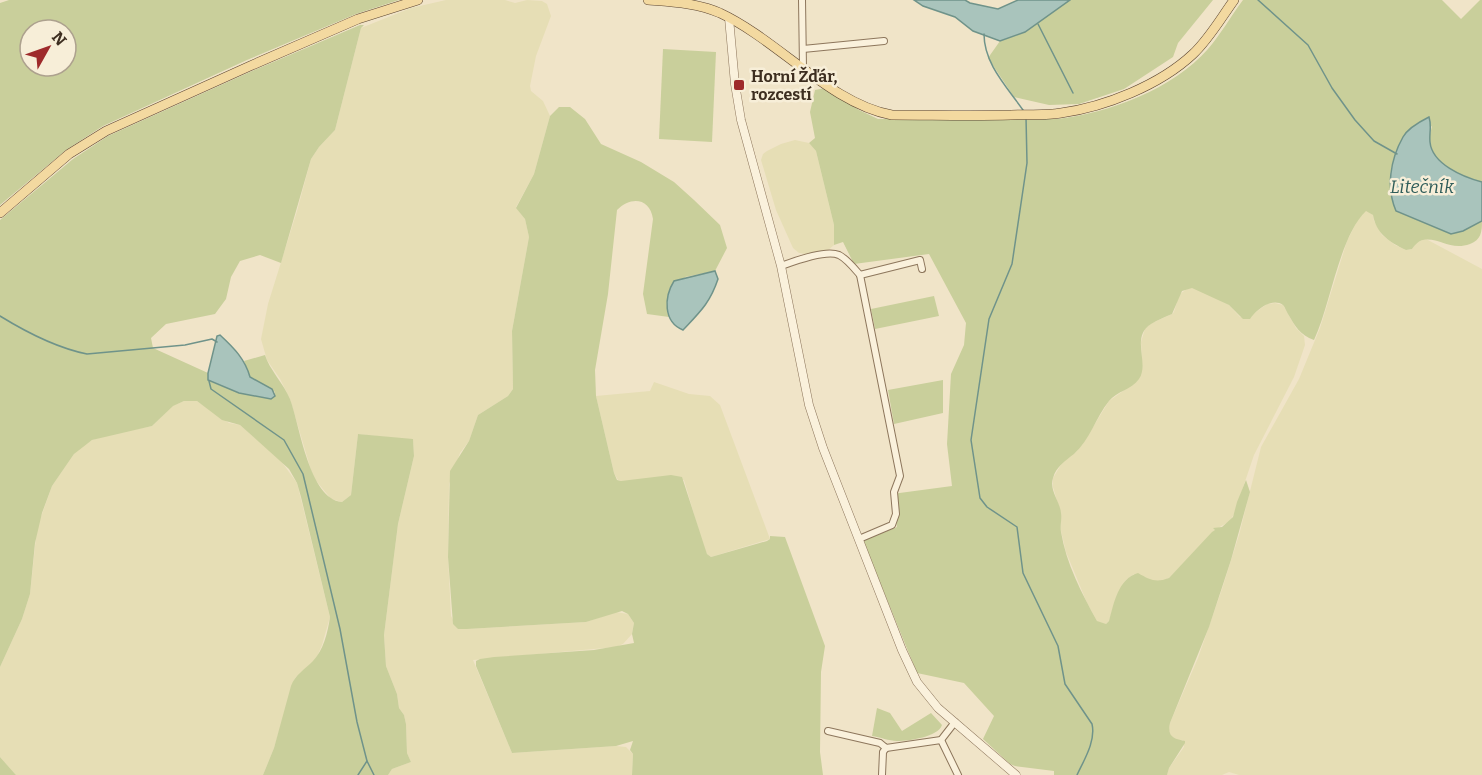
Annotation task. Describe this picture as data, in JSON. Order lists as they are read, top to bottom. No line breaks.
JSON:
{"water":["Litečník"],"places":{"transit":["Horní Žďár, rozcestí"]},"north":"top right"}
